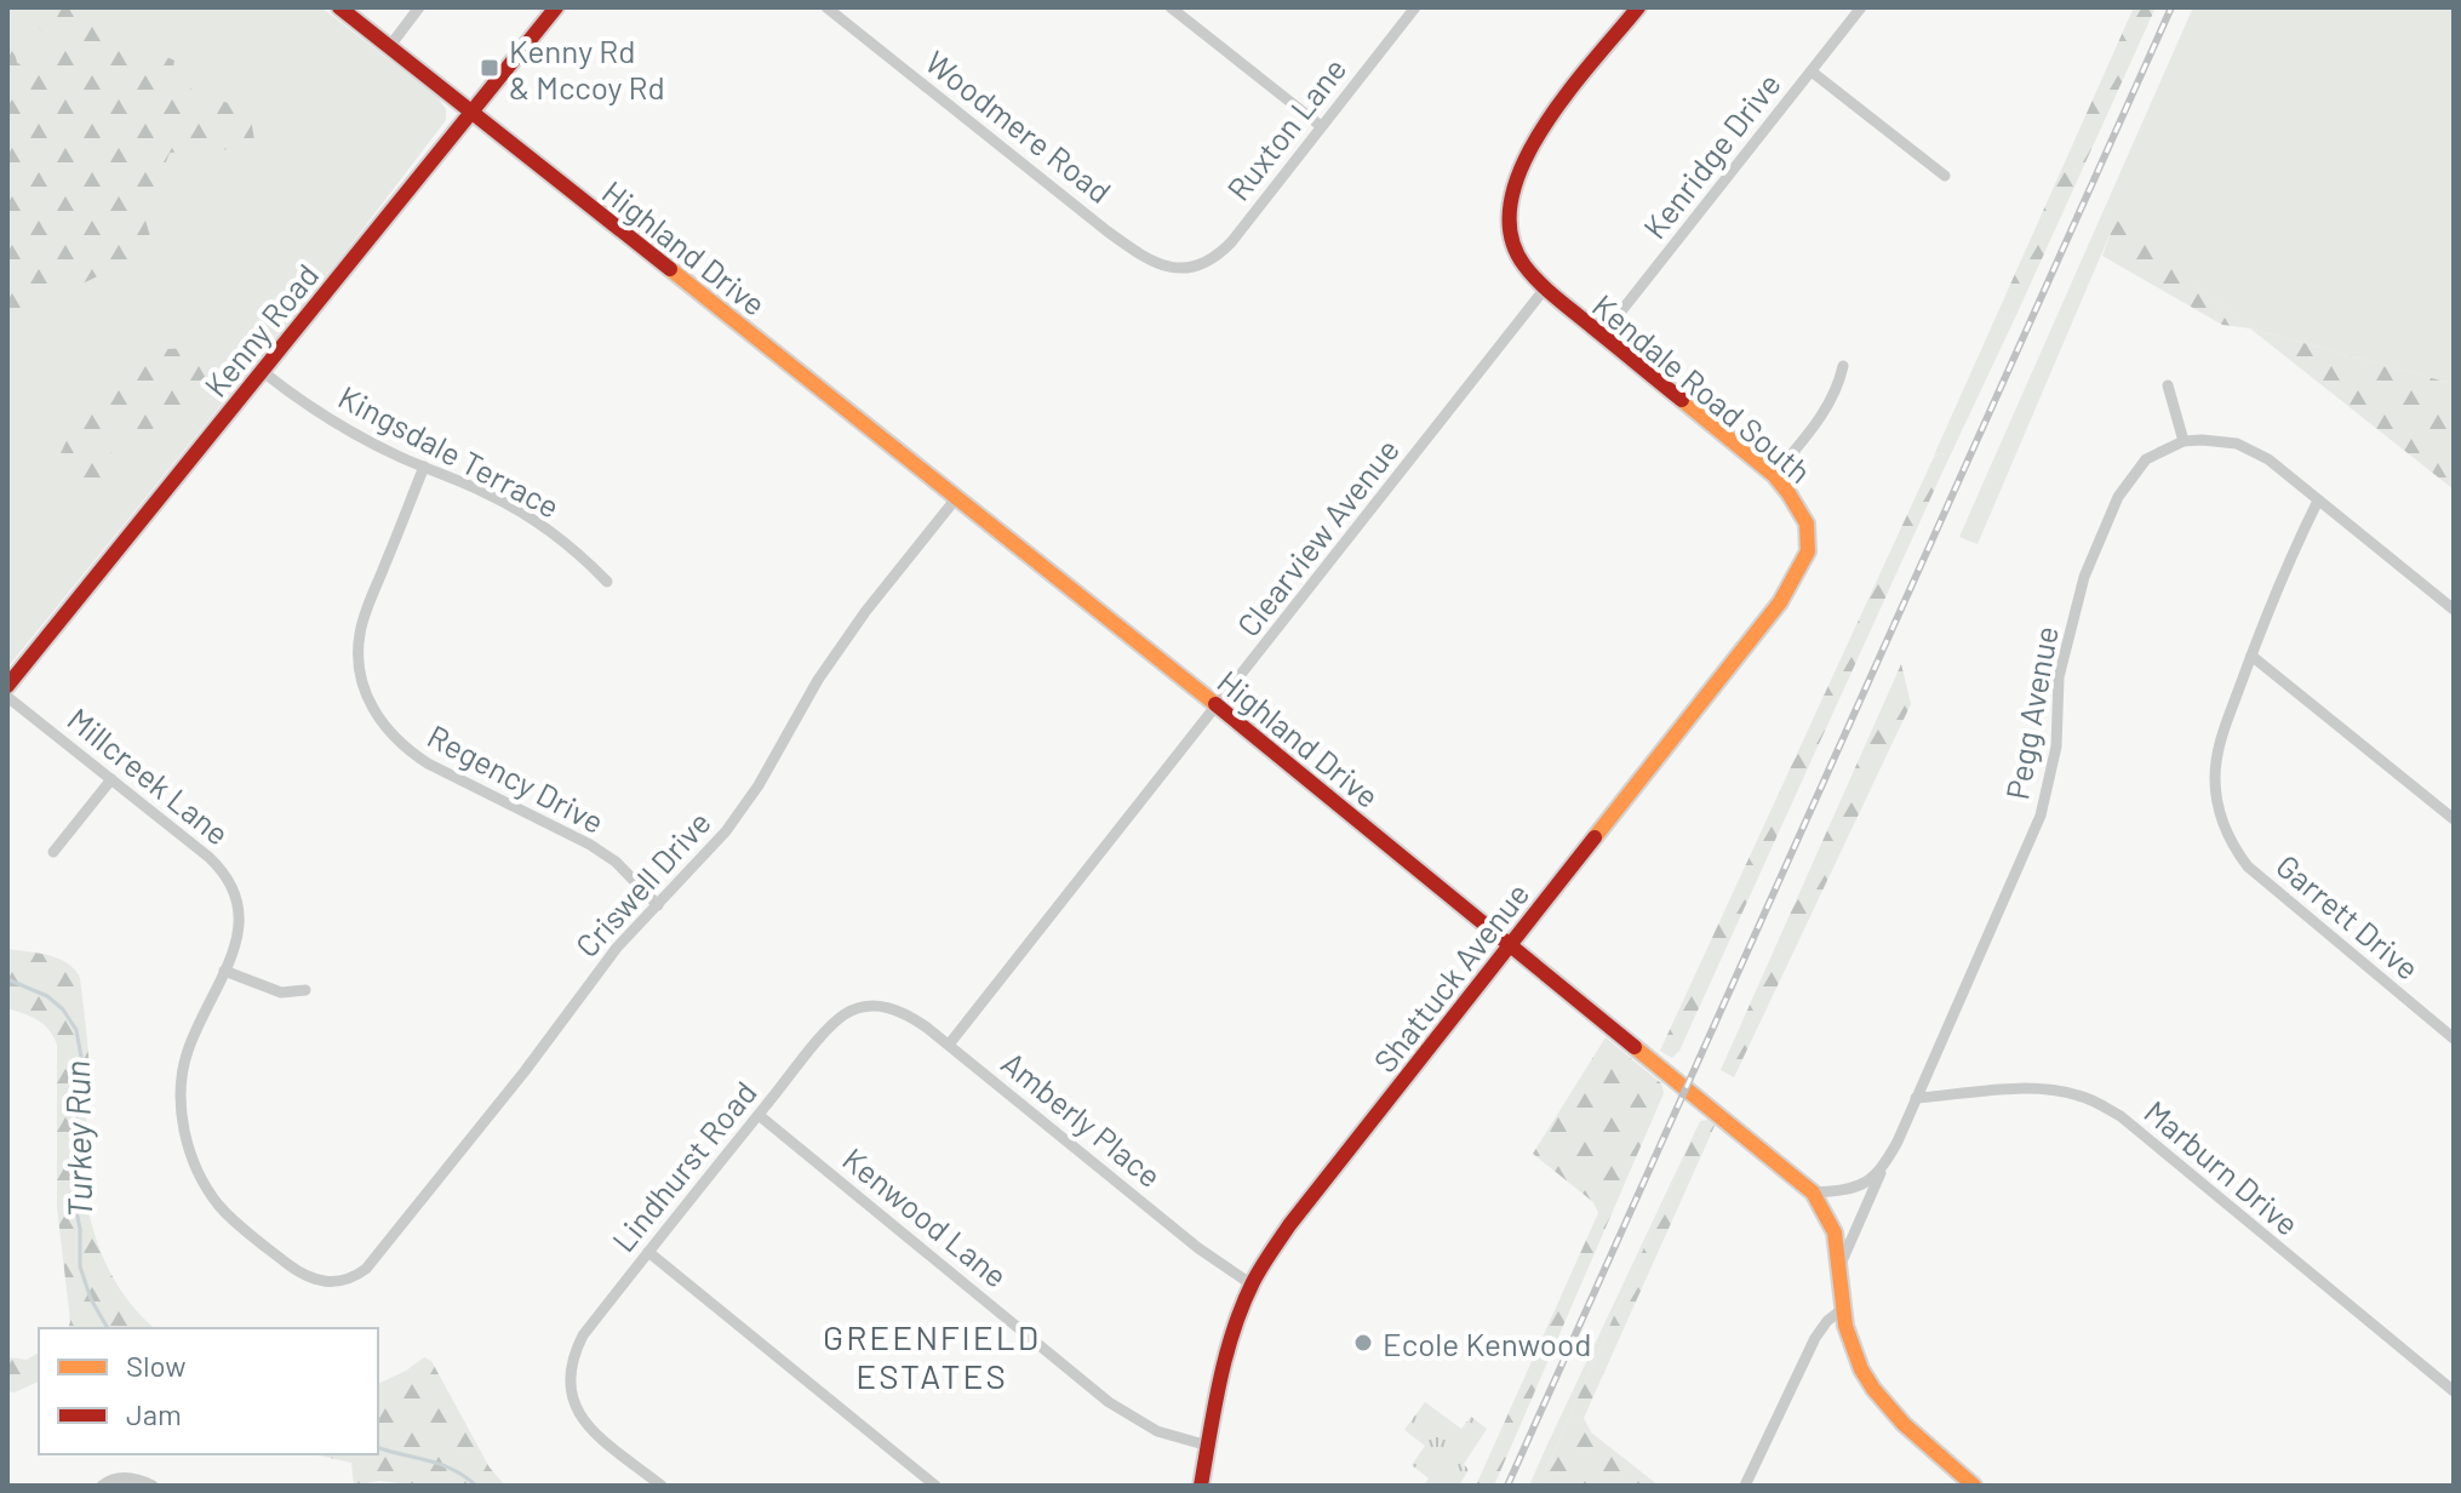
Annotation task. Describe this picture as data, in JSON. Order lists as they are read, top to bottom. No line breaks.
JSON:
{"streets":{"street":["Woodmere Road","Ruxton Lane","Kenridge Drive","Highland Drive","Kenny Road","Kendale Road South","Kingsdale Terrace","Clearview Avenue","Pegg Avenue","Millcreek Lane","Regency Drive","Criswell Drive","Garrett Drive","Shattuck Avenue","Amberly Place","Lindhurst Road","Marburn Drive","Kenwood Lane"]},"crossings":[["Woodmere Road","Ruxton Lane"],["Kenridge Drive","Kendale Road South"],["Highland Drive","Kenny Road"],["Highland Drive","Clearview Avenue"],["Highland Drive","Pegg Avenue"],["Highland Drive","Criswell Drive"],["Highland Drive","Shattuck Avenue"],["Kenny Road","Kingsdale Terrace"],["Kendale Road South","Clearview Avenue"],["Kendale Road South","Shattuck Avenue"],["Kingsdale Terrace","Regency Drive"],["Clearview Avenue","Amberly Place"],["Pegg Avenue","Marburn Drive"],["Millcreek Lane","Criswell Drive"],["Regency Drive","Criswell Drive"],["Shattuck Avenue","Amberly Place"],["Shattuck Avenue","Kenwood Lane"],["Amberly Place","Lindhurst Road"],["Lindhurst Road","Kenwood Lane"]],"districts":["GREENFIELD ESTATES"],"water":["Turkey Run"],"places":{"transit":["Kenny Rd & Mccoy Rd"],"other":["Ecole Kenwood"]},"legend":["Slow","Jam"]}
